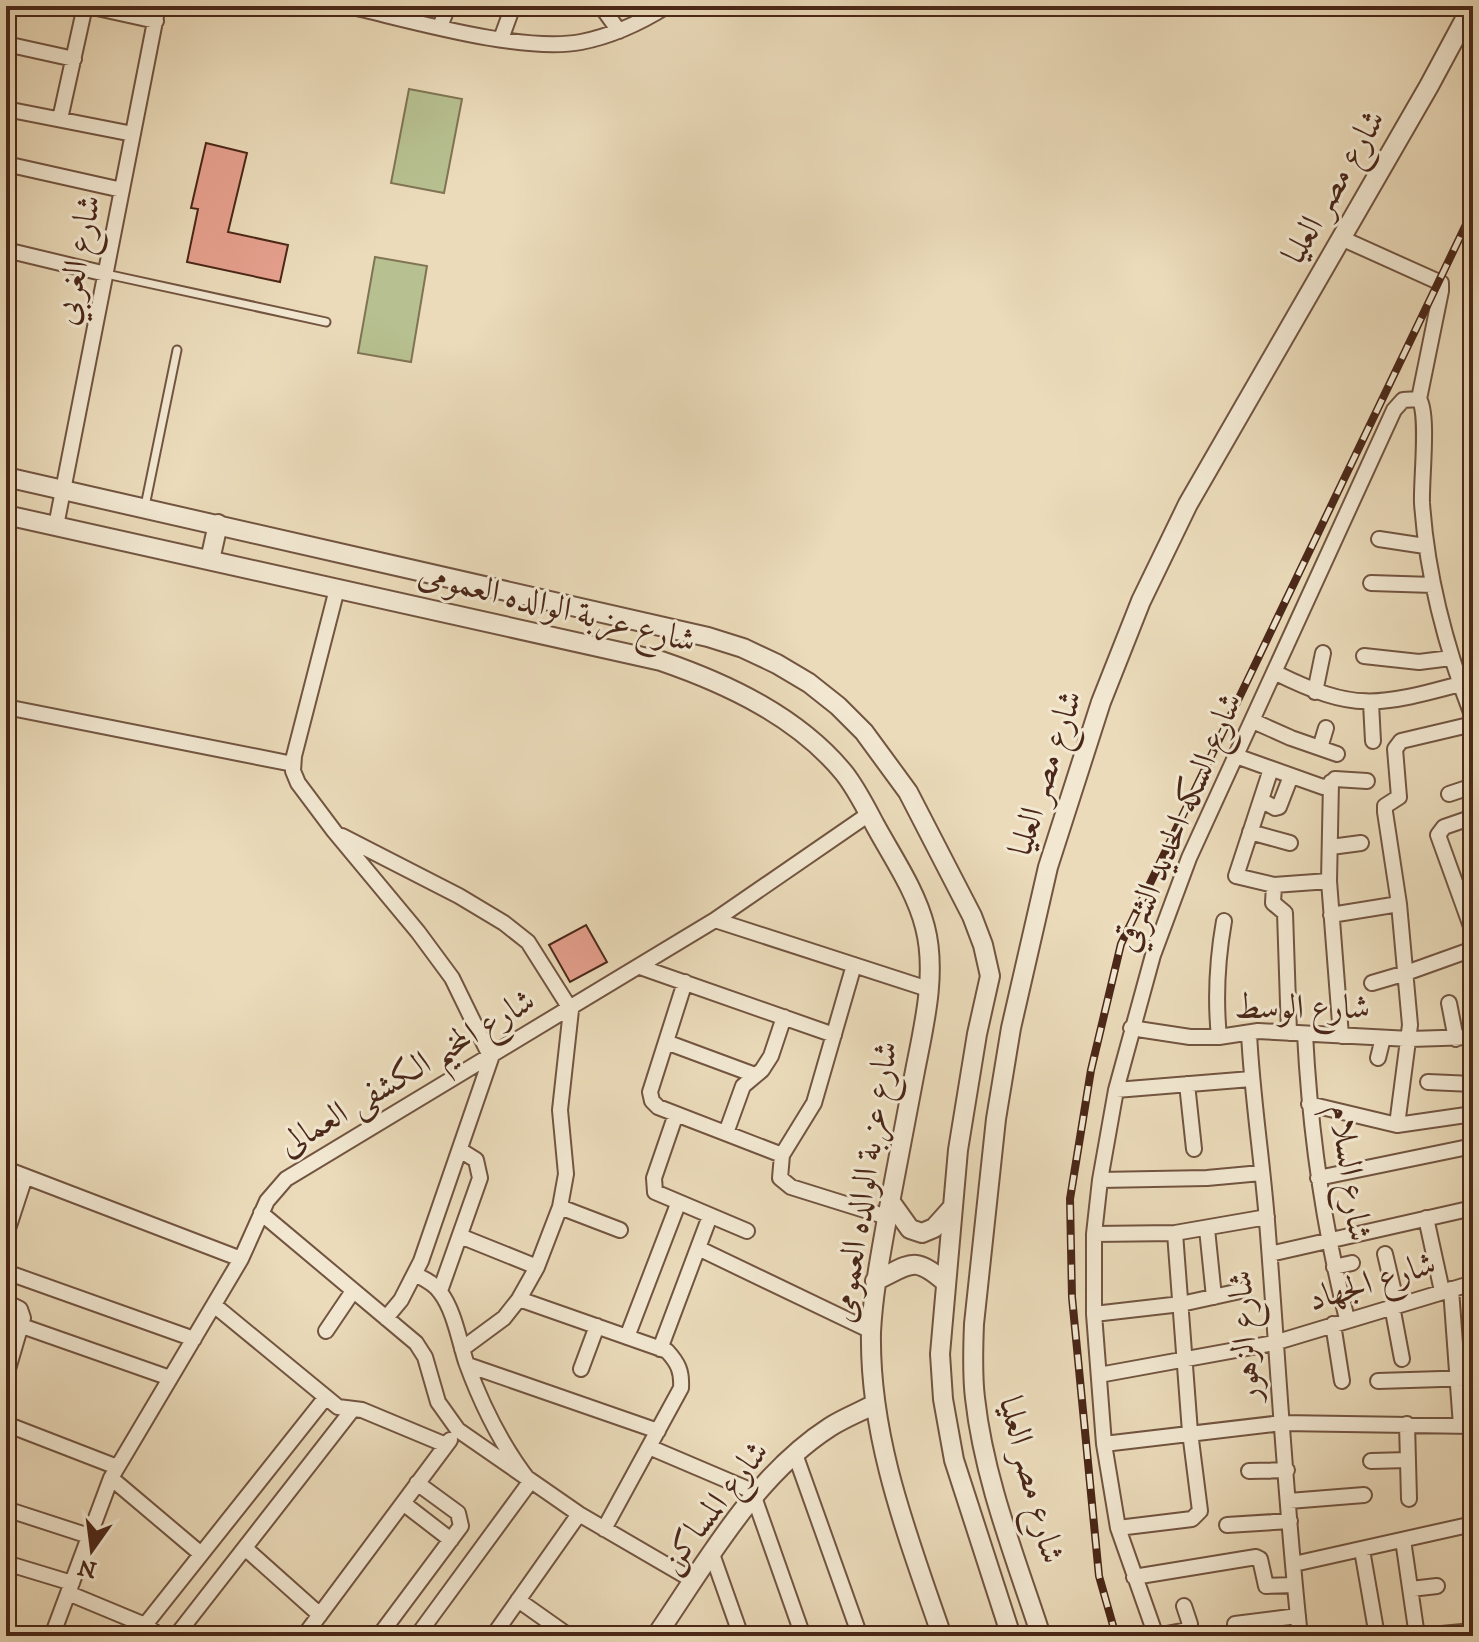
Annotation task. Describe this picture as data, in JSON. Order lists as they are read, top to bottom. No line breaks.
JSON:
{"streets":{"street":["شارع مصر العليا","شارع الغربي","شارع عزبة الوالده العمومى","شارع السكه الحديد الشرقي","شارع الوسط","شارع المخيم الكشفى العمالى","شارع السلام","شارع الجهاد","شارع الزهور","شارع المساكن"]},"crossings":[["شارع مصر العليا","شارع عزبة الوالده العمومى"],["شارع الغربي","شارع عزبة الوالده العمومى"],["شارع عزبة الوالده العمومى","شارع المخيم الكشفى العمالى"],["شارع عزبة الوالده العمومى","شارع المساكن"],["شارع السكه الحديد الشرقي","شارع الوسط"],["شارع السكه الحديد الشرقي","شارع الجهاد"],["شارع الوسط","شارع السلام"],["شارع الوسط","شارع الزهور"],["شارع السلام","شارع الجهاد"],["شارع الجهاد","شارع الزهور"]],"north":"bottom"}
